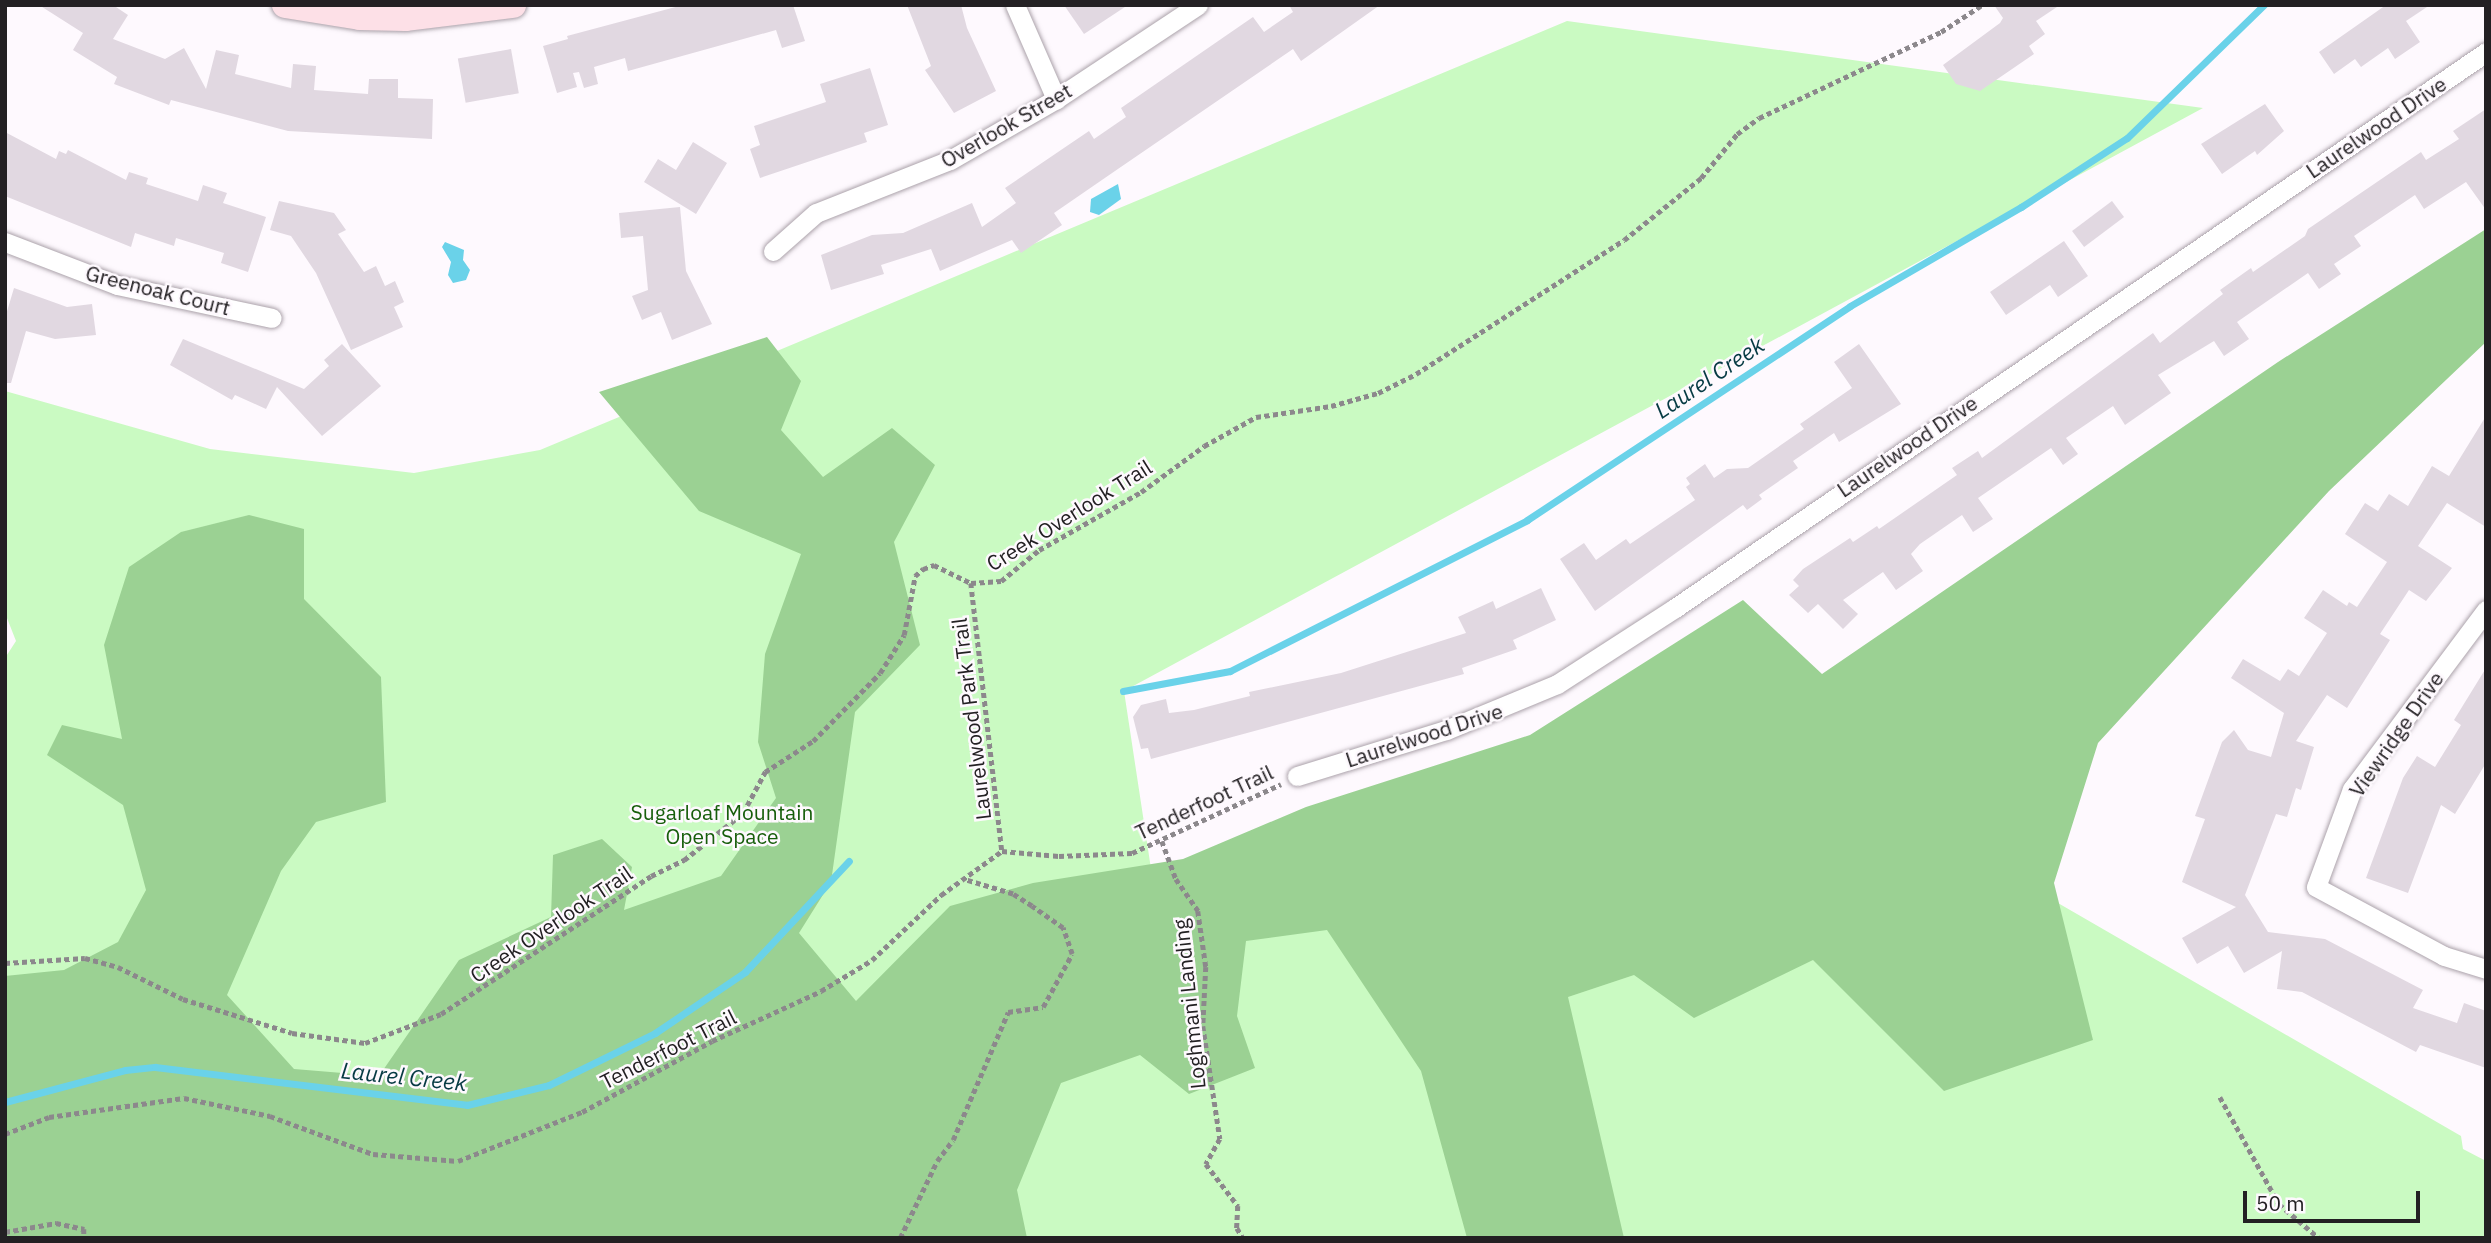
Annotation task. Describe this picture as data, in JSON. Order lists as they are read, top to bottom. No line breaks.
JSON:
{"streets":{"street":["Overlook Street","Laurelwood Drive","Greenoak Court","Viewridge Drive"],"path":["Creek Overlook Trail","Laurelwood Park Trail","Tenderfoot Trail","Loghmani Landing"]},"crossings":[["Laurelwood Drive","Tenderfoot Trail"],["Creek Overlook Trail","Laurelwood Park Trail"],["Laurelwood Park Trail","Tenderfoot Trail"],["Tenderfoot Trail","Loghmani Landing"]],"water":["Laurel Creek"],"parks":["Sugarloaf Mountain Open Space"],"scale_bar":"50 m"}
